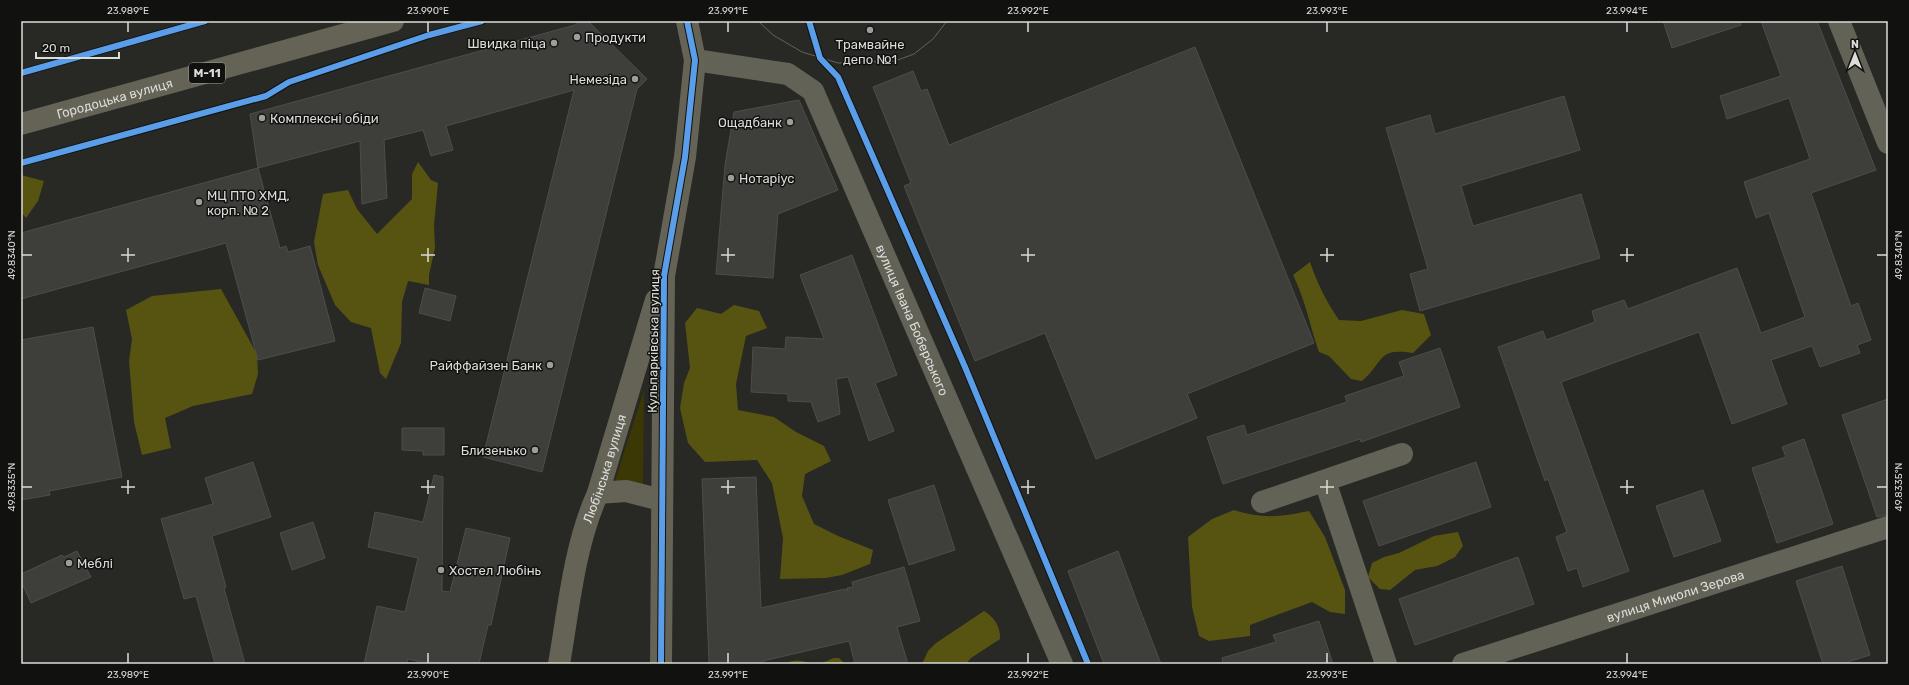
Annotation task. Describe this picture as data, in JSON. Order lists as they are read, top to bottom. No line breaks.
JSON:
{"streets":{"main road":["М-11","Городоцька вулиця","Кульпарківська вулиця","Любінська вулиця"],"street":["вулиця Івана Боберського","вулиця Миколи Зерова"]},"crossings":[["вулиця Івана Боберського","Кульпарківська вулиця"],["Кульпарківська вулиця","Любінська вулиця"]],"places":["Трамвайне депо №1","Продукти","Швидка піца","Немезіда","Комплексні обіди","Ощадбанк","Нотаріус","МЦ ПТО ХМД, корп. № 2","Райффайзен Банк","Близенько","Меблі","Хостел Любінь"],"scale_bar":"20 m","north":"top","coordinates":["23.989°E","23.990°E","23.991°E","23.992°E","23.993°E","23.994°E","49.8340°N","49.8335°N"]}
